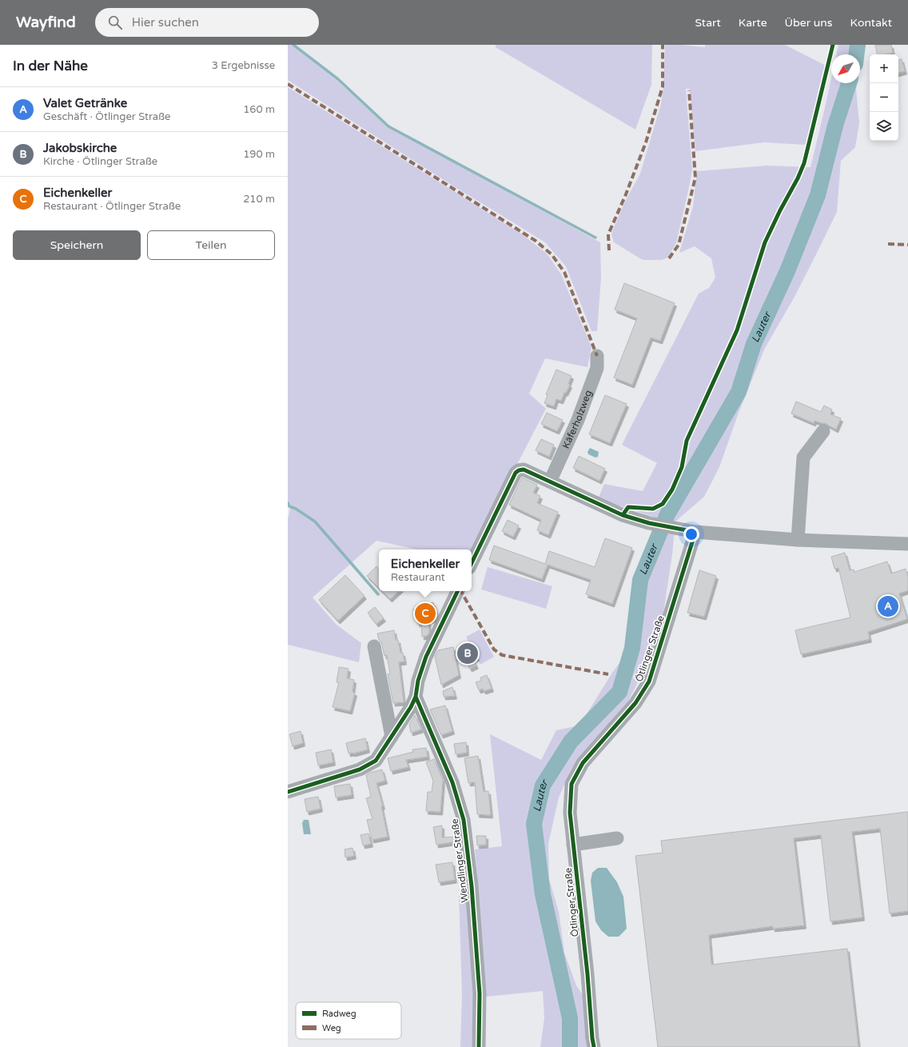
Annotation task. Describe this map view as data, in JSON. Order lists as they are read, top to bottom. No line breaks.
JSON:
{"streets":{"street":["Käferholzweg","Ötlinger Straße","Wendlinger Straße"]},"water":["Lauter"],"legend":["Radweg","Weg"],"north":"bottom left","page":{"header":"Wayfind","search":"Hier suchen","nav":["Start","Karte","Über uns","Kontakt"],"heading":["In der Nähe","3 Ergebnisse"],"map_buttons":["+","−"],"list":[{"mark":"A","name":"Valet Getränke","note":"Geschäft · Ötlinger Straße","value":"160 m"},{"mark":"B","name":"Jakobskirche","note":"Kirche · Ötlinger Straße","value":"190 m"},{"mark":"C","name":"Eichenkeller","note":"Restaurant · Ötlinger Straße","value":"210 m"}],"buttons":["Speichern","Teilen"],"popup":["Eichenkeller","Restaurant"],"pins":["A","C","B"]}}
